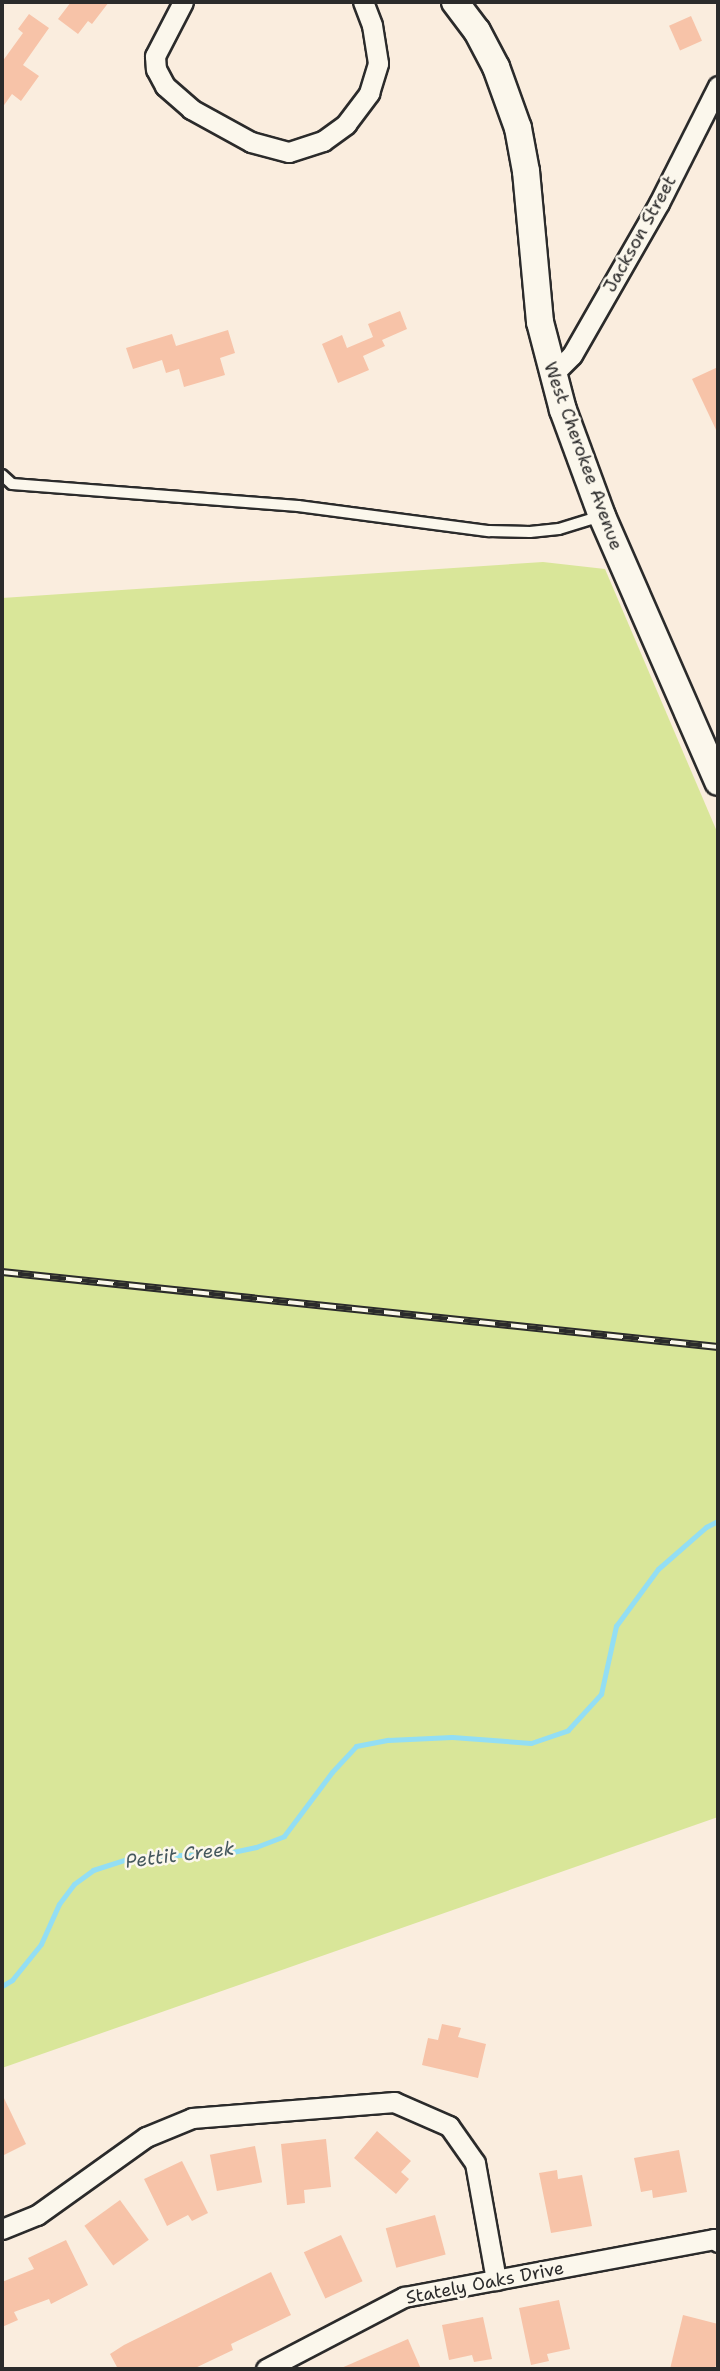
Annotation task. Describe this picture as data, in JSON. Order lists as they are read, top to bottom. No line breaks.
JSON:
{"streets":{"main road":["West Cherokee Avenue"],"street":["Jackson Street","Stately Oaks Drive"]},"crossings":[["Jackson Street","West Cherokee Avenue"]],"water":["Pettit Creek"]}
